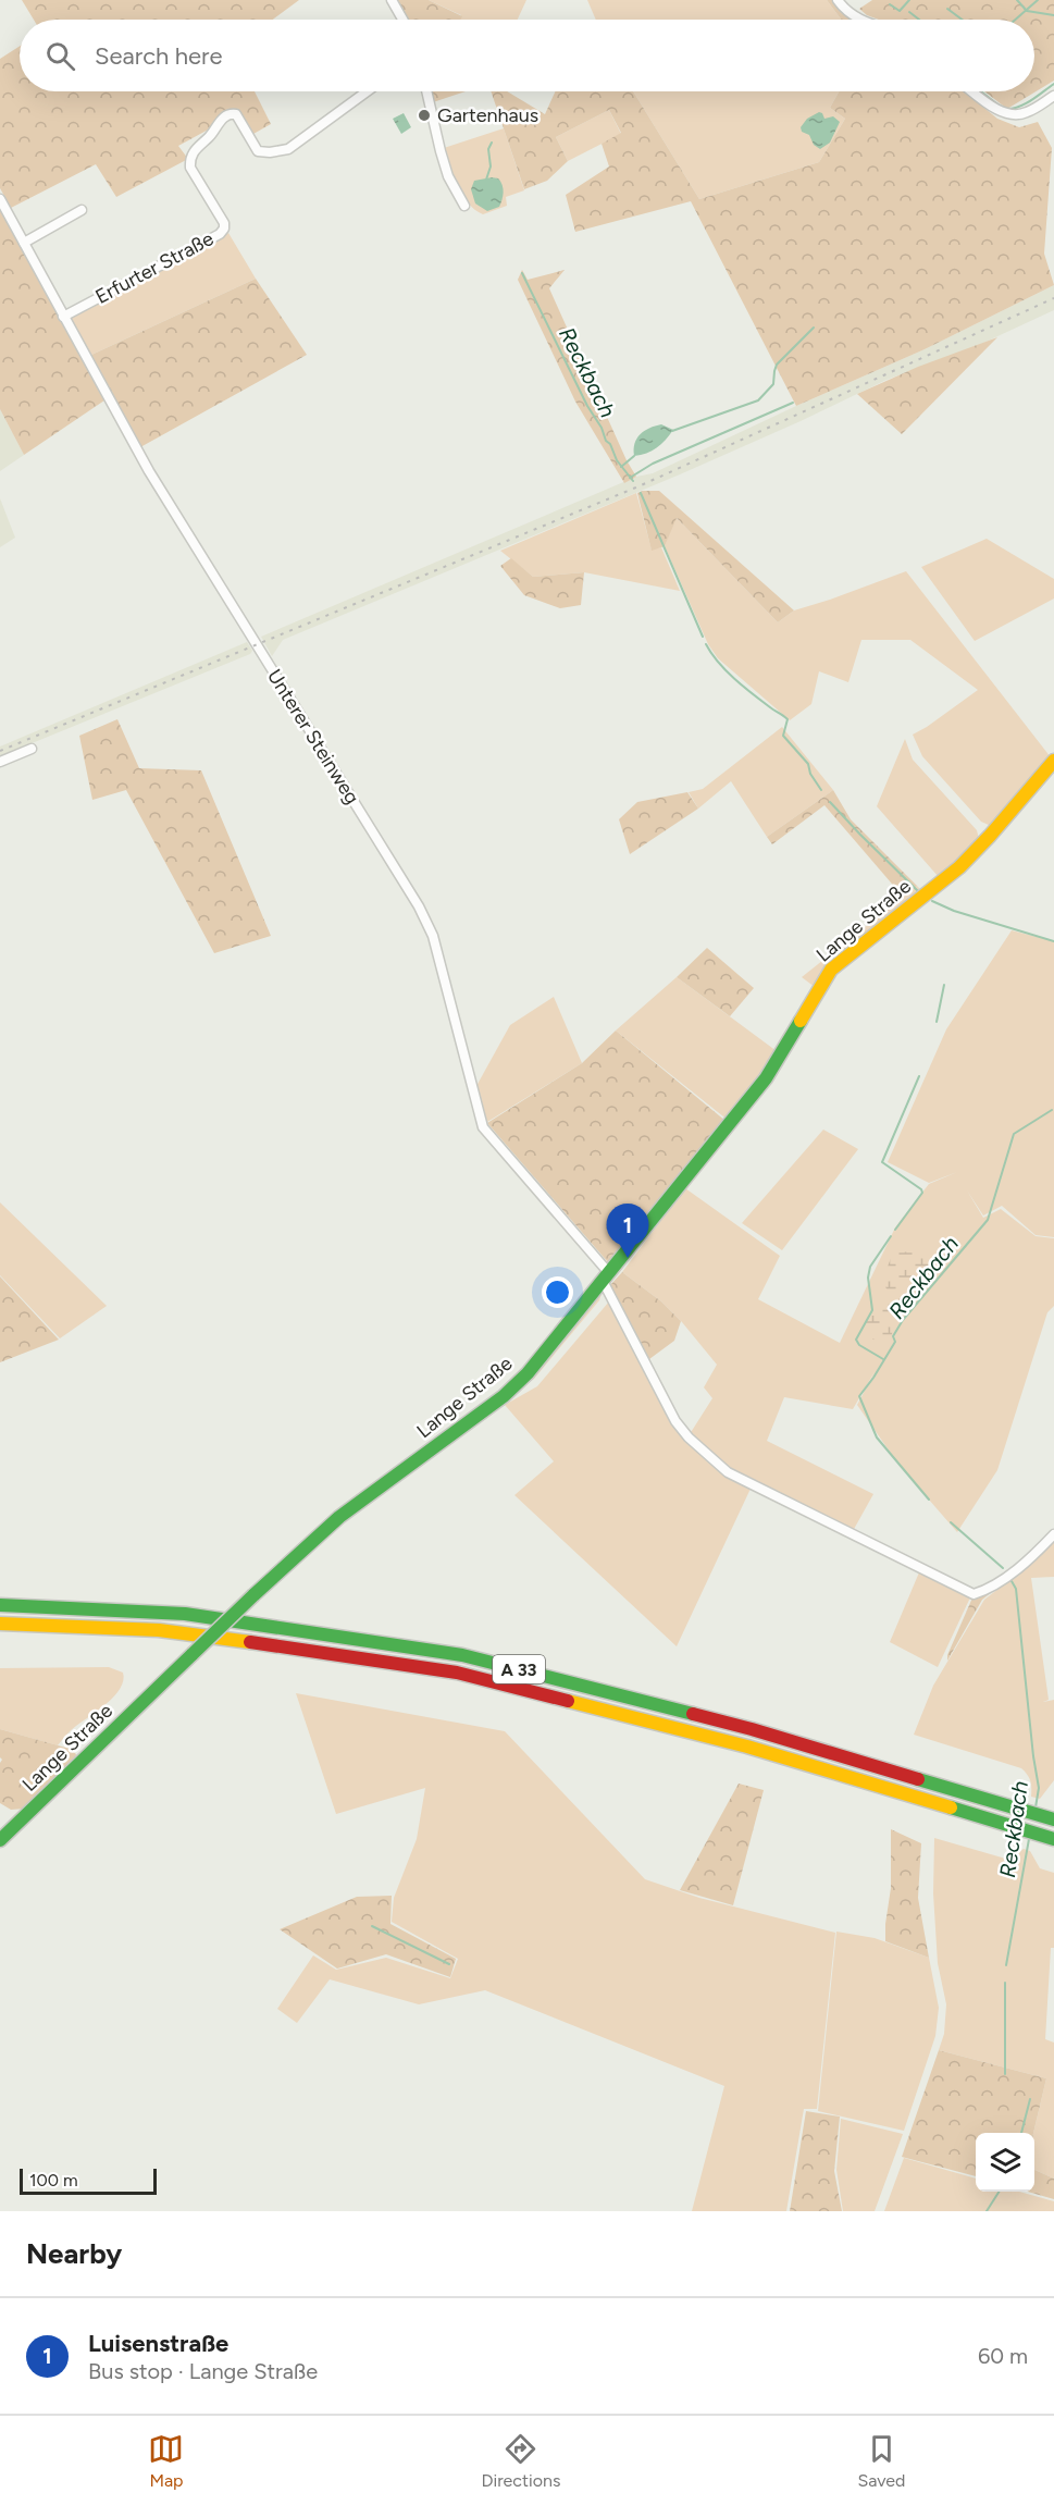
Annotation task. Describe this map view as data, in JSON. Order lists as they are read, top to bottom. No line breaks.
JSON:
{"streets":{"main road":["Lange Straße","A 33"],"street":["Erfurter Straße","Unterer Steinweg"]},"crossings":[["Erfurter Straße","Unterer Steinweg"],["Unterer Steinweg","Lange Straße"]],"water":["Reckbach"],"places":["Gartenhaus"],"scale_bar":"100 m","page":{"search":"Search here","pins":"1","scale":"100 m","heading":"Nearby","list":[{"mark":"1","name":"Luisenstraße","note":"Bus stop · Lange Straße","value":"60 m"}],"nav":["Map","Directions","Saved"]}}
